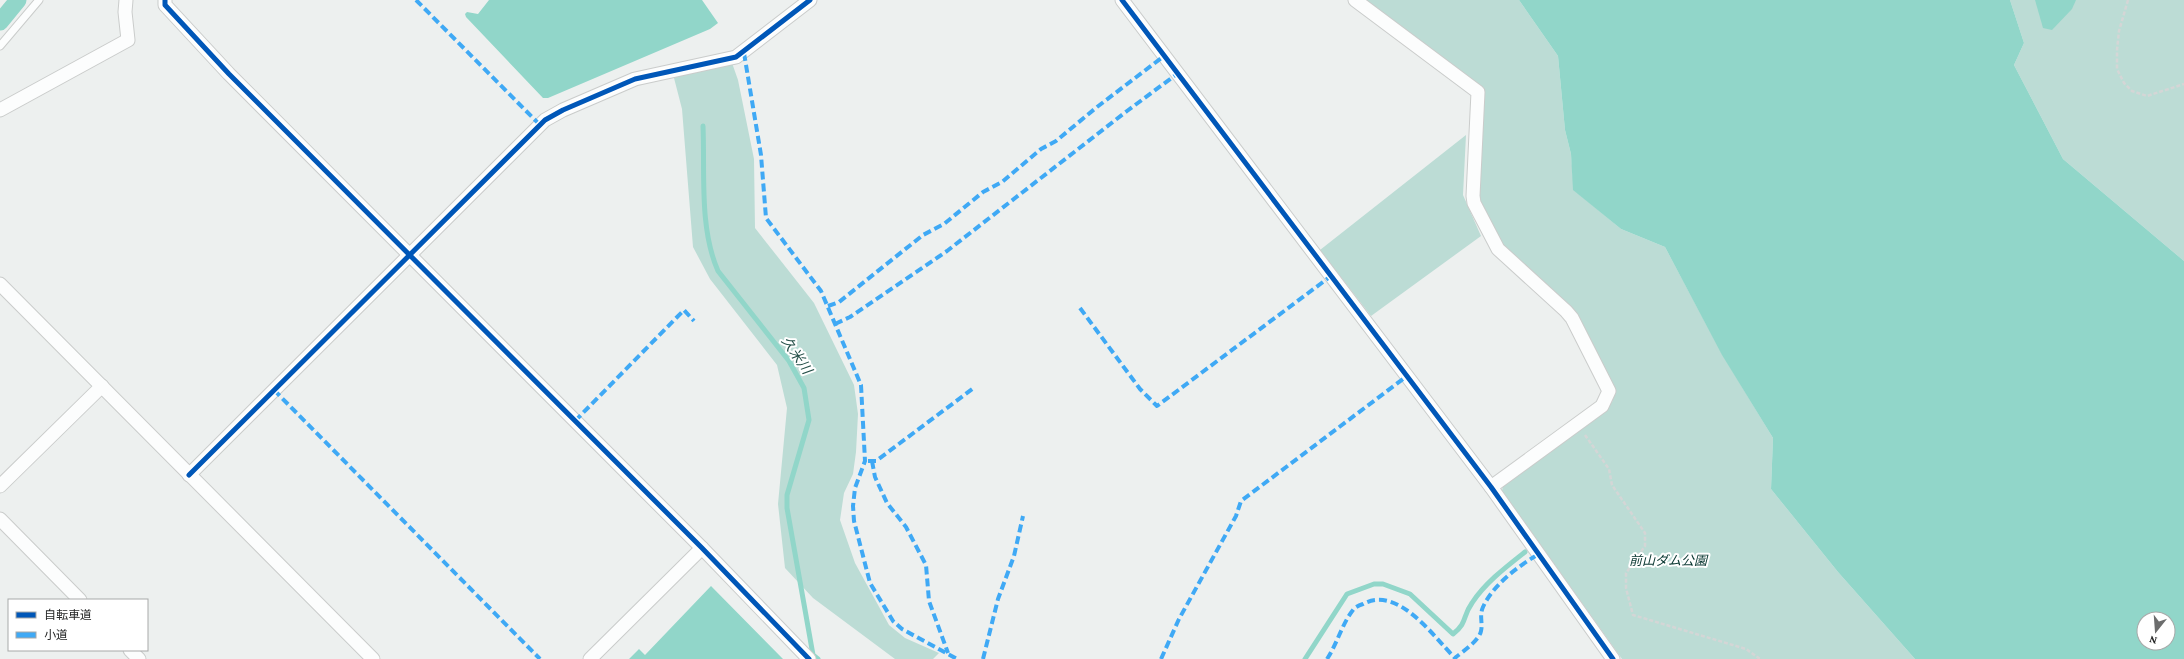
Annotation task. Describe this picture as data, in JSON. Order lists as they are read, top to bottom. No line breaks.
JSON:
{"water":["久米川"],"parks":["前山ダム公園"],"legend":["自転車道","小道"],"north":"bottom"}
